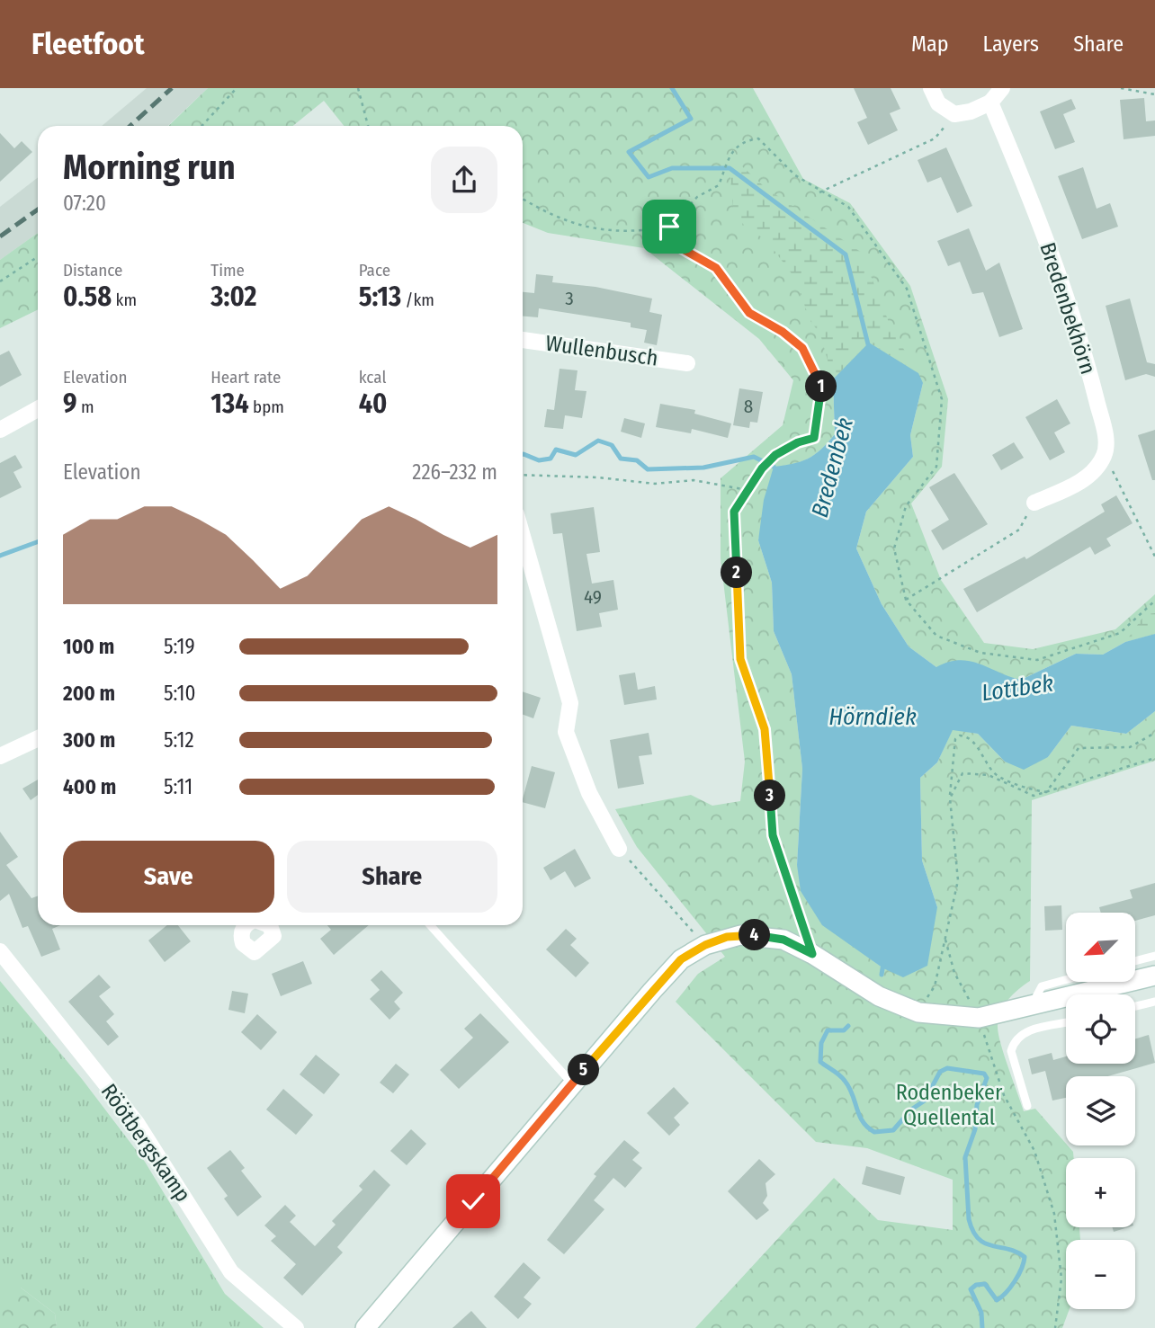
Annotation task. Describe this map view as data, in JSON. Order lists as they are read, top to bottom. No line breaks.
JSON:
{"streets":{"street":["Bredenbekhörn","Wullenbusch","Röötbergskamp"]},"water":["Bredenbek","Lottbek","Hörndiek"],"parks":["Rodenbeker Quellental"],"house_numbers":["3","8","49"],"north":"bottom left","page":{"header":"Fleetfoot","nav":["Map","Layers","Share"],"heading":["Morning run","07:20"],"stats":[["Distance","0.58 km"],["Time","3:02"],["Pace","5:13 /km"],["Elevation","9 m"],["Heart rate","134 bpm"],["kcal","40"]],"pins":["1","2","3","4","5"],"chart":["Elevation","226–232 m"],"list":[{"name":"100 m","note":"5:19"},{"name":"200 m","note":"5:10"},{"name":"300 m","note":"5:12"},{"name":"400 m","note":"5:11"}],"buttons":["Save","Share"],"map_buttons":["+","−"]}}
